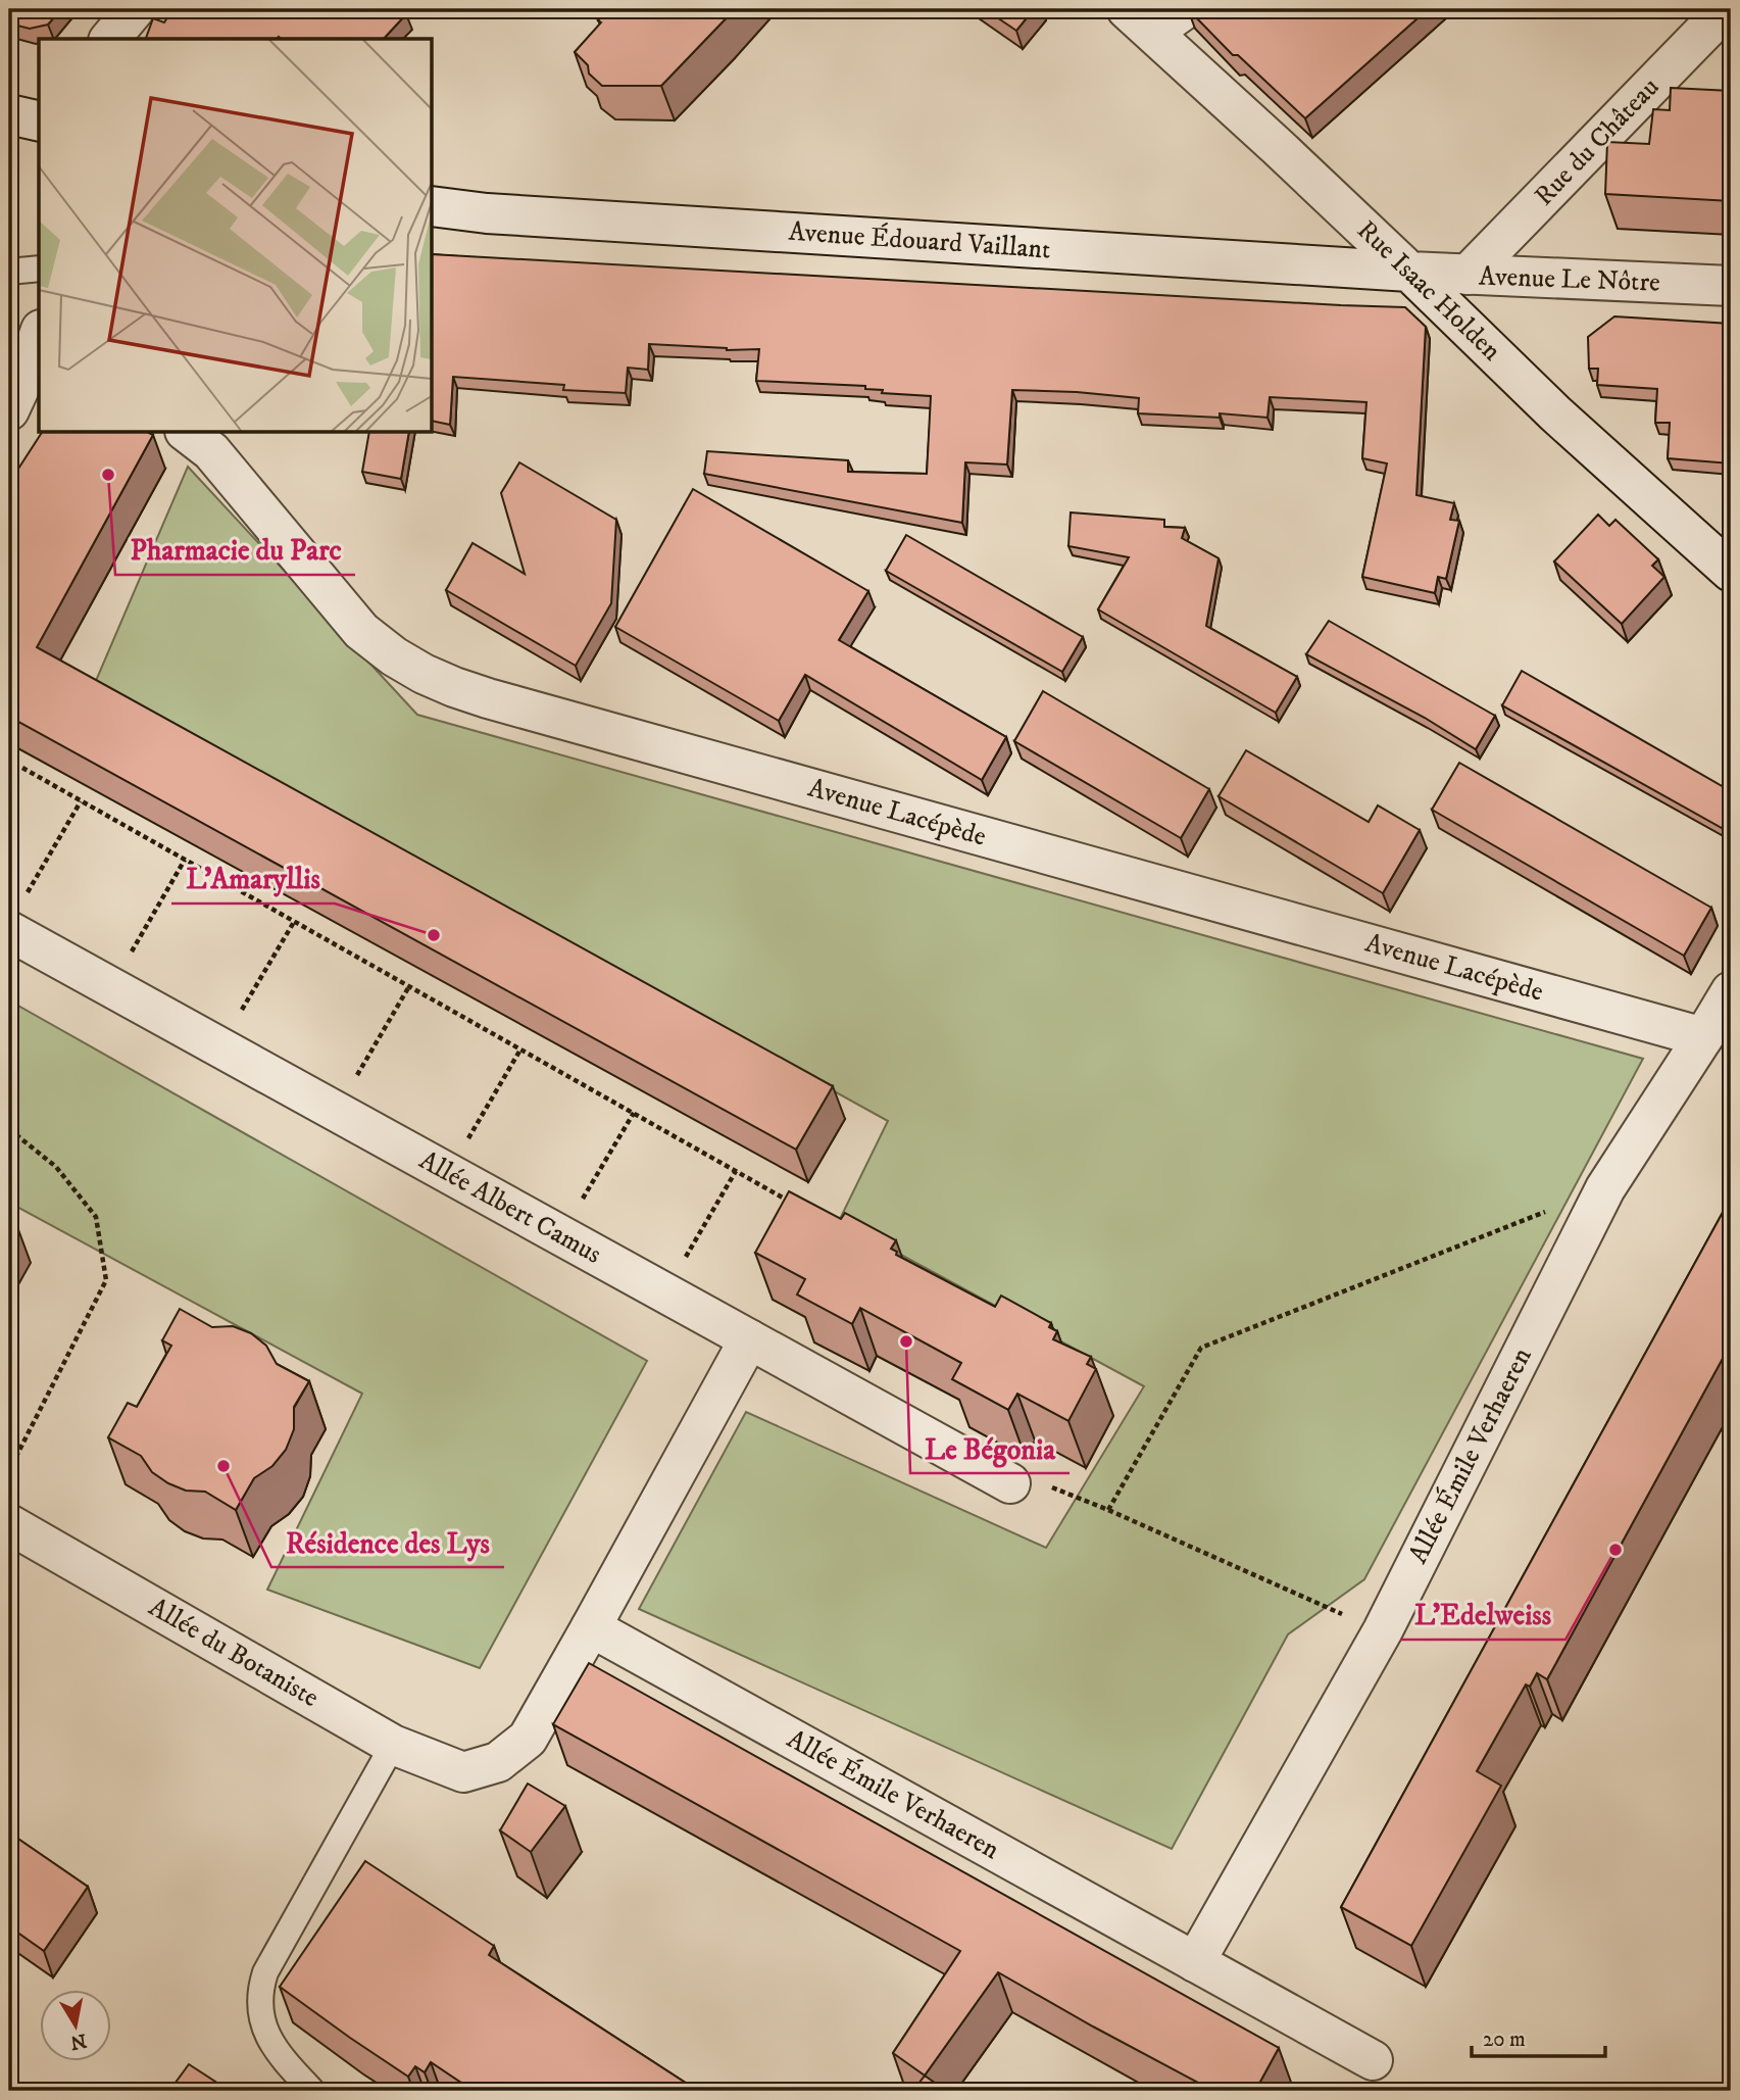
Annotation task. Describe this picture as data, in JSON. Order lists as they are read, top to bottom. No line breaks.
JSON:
{"streets":{"street":["Rue du Château","Avenue Édouard Vaillant","Avenue Le Nôtre","Rue Isaac Holden","Avenue Lacépède","Allée Albert Camus","Allée Émile Verhaeren","Allée du Botaniste"]},"crossings":[["Rue du Château","Avenue Le Nôtre"],["Avenue Édouard Vaillant","Avenue Le Nôtre"],["Avenue Édouard Vaillant","Rue Isaac Holden"],["Avenue Le Nôtre","Rue Isaac Holden"],["Avenue Lacépède","Allée Émile Verhaeren"],["Allée Émile Verhaeren","Allée du Botaniste"]],"places":["Pharmacie du Parc","L'Amaryllis","Le Bégonia","Résidence des Lys","L'Edelweiss"],"scale_bar":"20 m","north":"bottom"}
